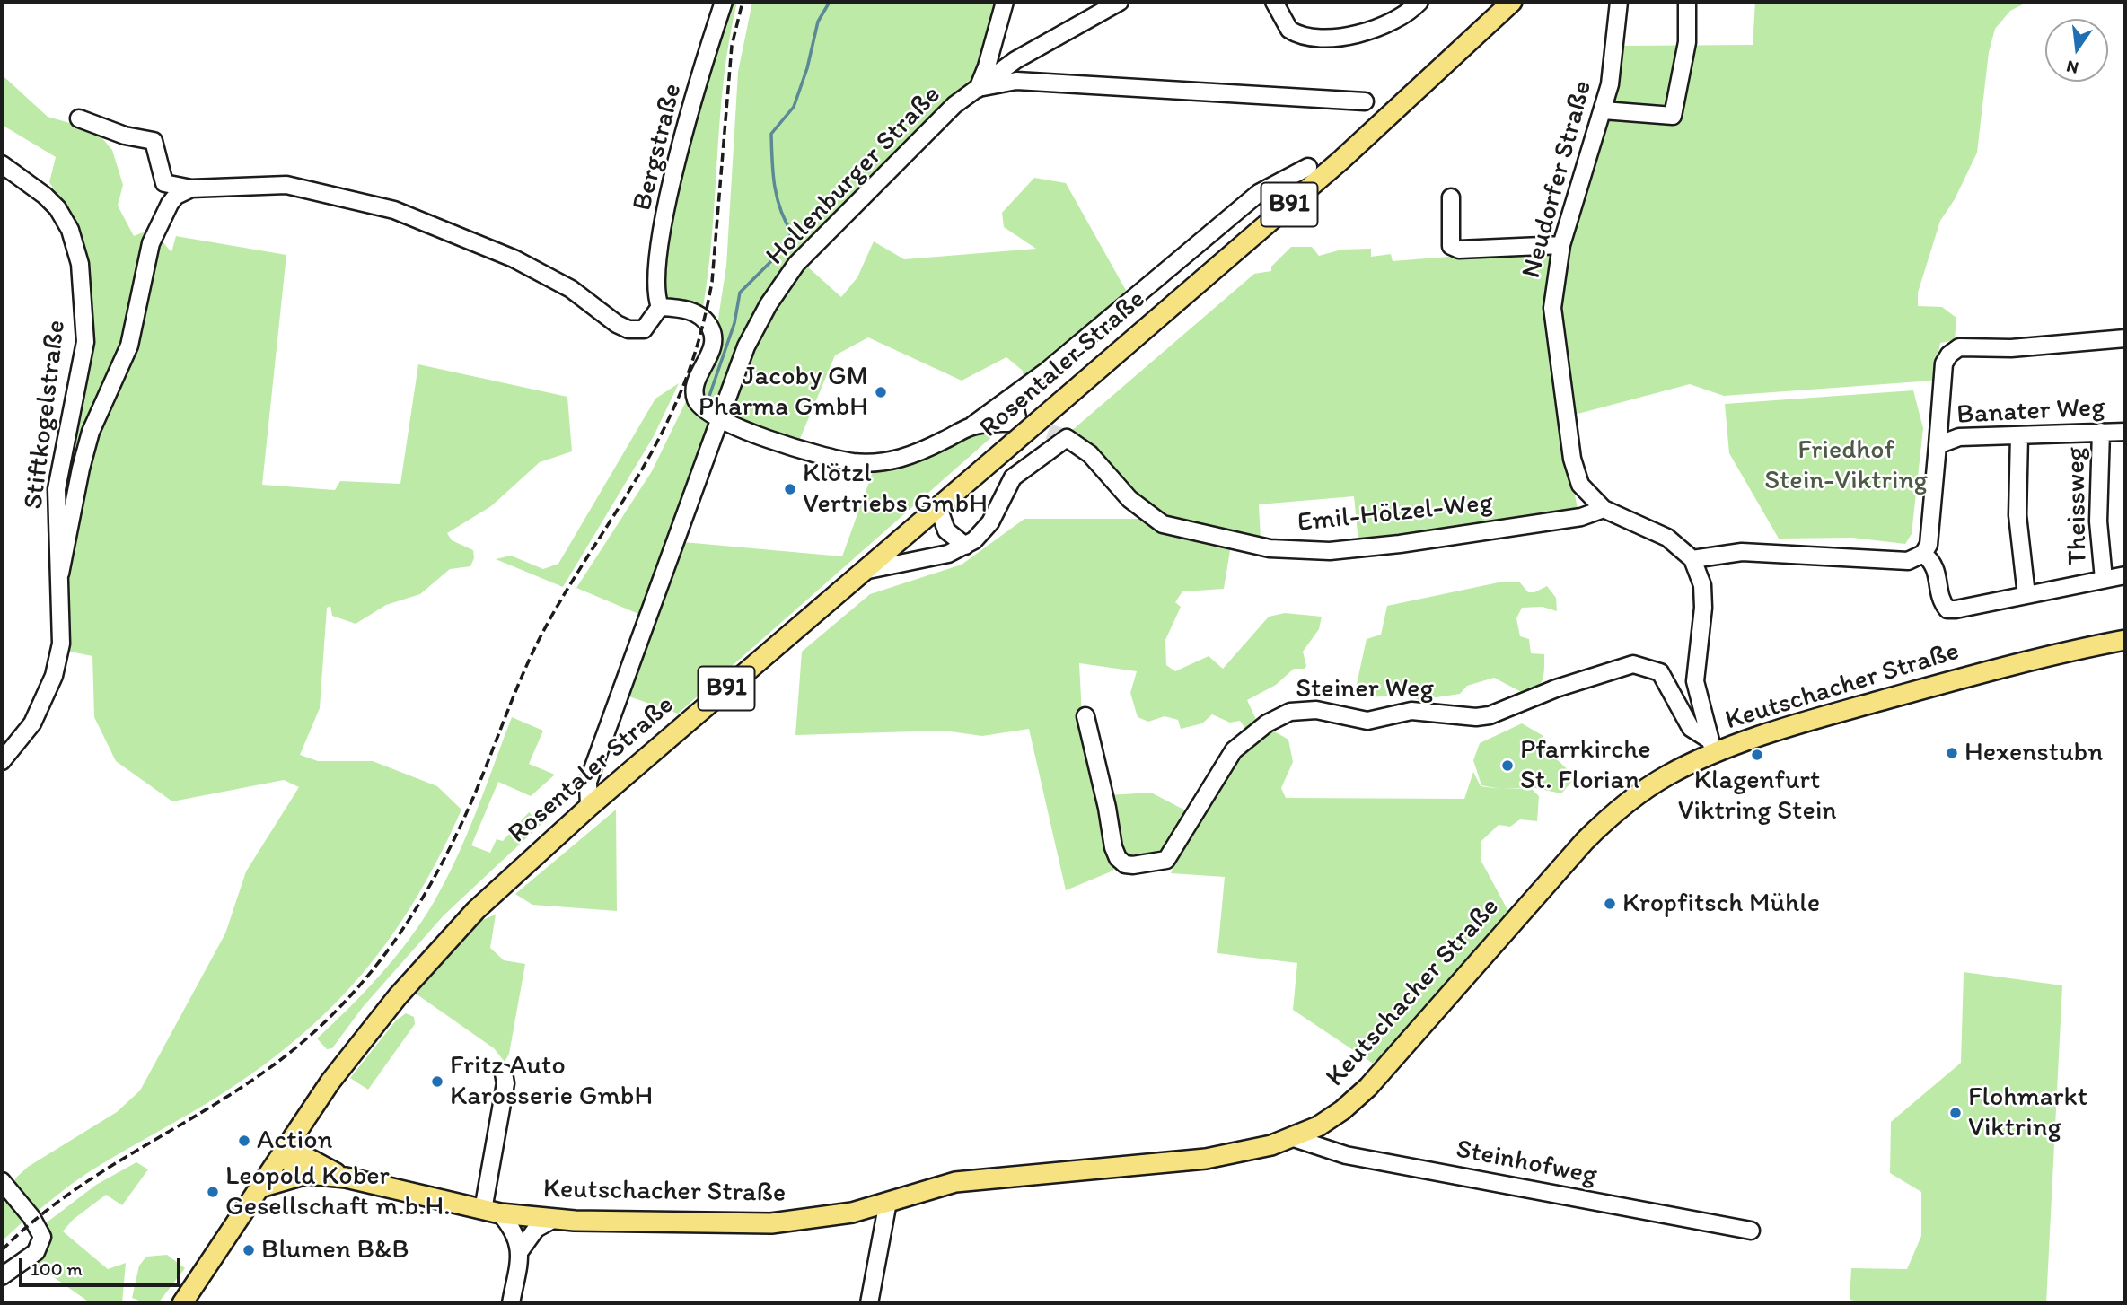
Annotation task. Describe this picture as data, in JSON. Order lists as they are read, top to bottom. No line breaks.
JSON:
{"streets":{"main road":["B91","Rosentaler Straße","Keutschacher Straße"],"street":["Bergstraße","Hollenburger Straße","Neudorfer Straße","Banater Weg","Stiftkogelstraße","Theissweg","Emil-Hölzel-Weg","Steiner Weg","Steinhofweg"]},"crossings":[["Hollenburger Straße","Rosentaler Straße"],["Neudorfer Straße","Emil-Hölzel-Weg"],["Rosentaler Straße","Emil-Hölzel-Weg"],["Banater Weg","Theissweg"],["Keutschacher Straße","Steiner Weg"],["Keutschacher Straße","Steinhofweg"]],"parks":["Friedhof Stein-Viktring"],"places":["Jacoby GM Pharma GmbH","Klötzl Vertriebs GmbH","Hexenstubn","Klagenfurt Viktring Stein","Pfarrkirche St. Florian","Kropfitsch Mühle","Fritz Auto Karosserie GmbH","Flohmarkt Viktring","Action","Leopold Kober Gesellschaft m.b.H.","Blumen B&B"],"scale_bar":"100 m","north":"bottom"}
